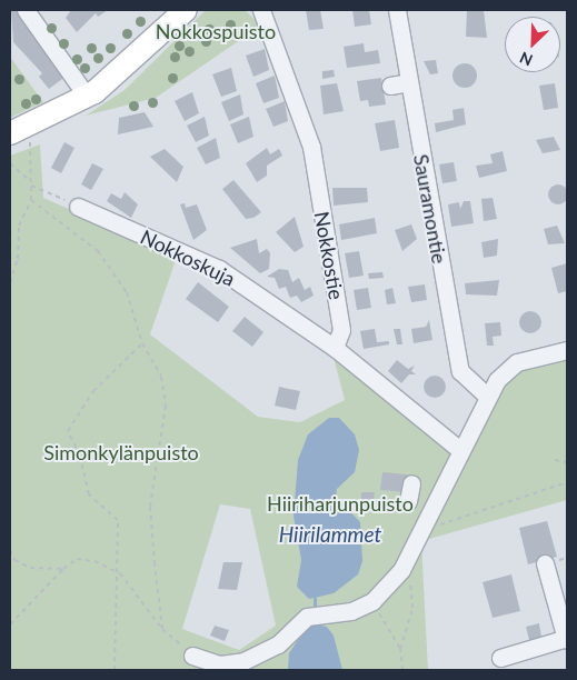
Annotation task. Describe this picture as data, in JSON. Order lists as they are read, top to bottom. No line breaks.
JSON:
{"streets":{"street":["Sauramontie","Nokkostie","Nokkoskuja"]},"crossings":[["Nokkostie","Nokkoskuja"]],"water":["Hiirilammet"],"parks":["Nokkospuisto","Simonkylänpuisto","Hiiriharjunpuisto"],"north":"bottom left"}
